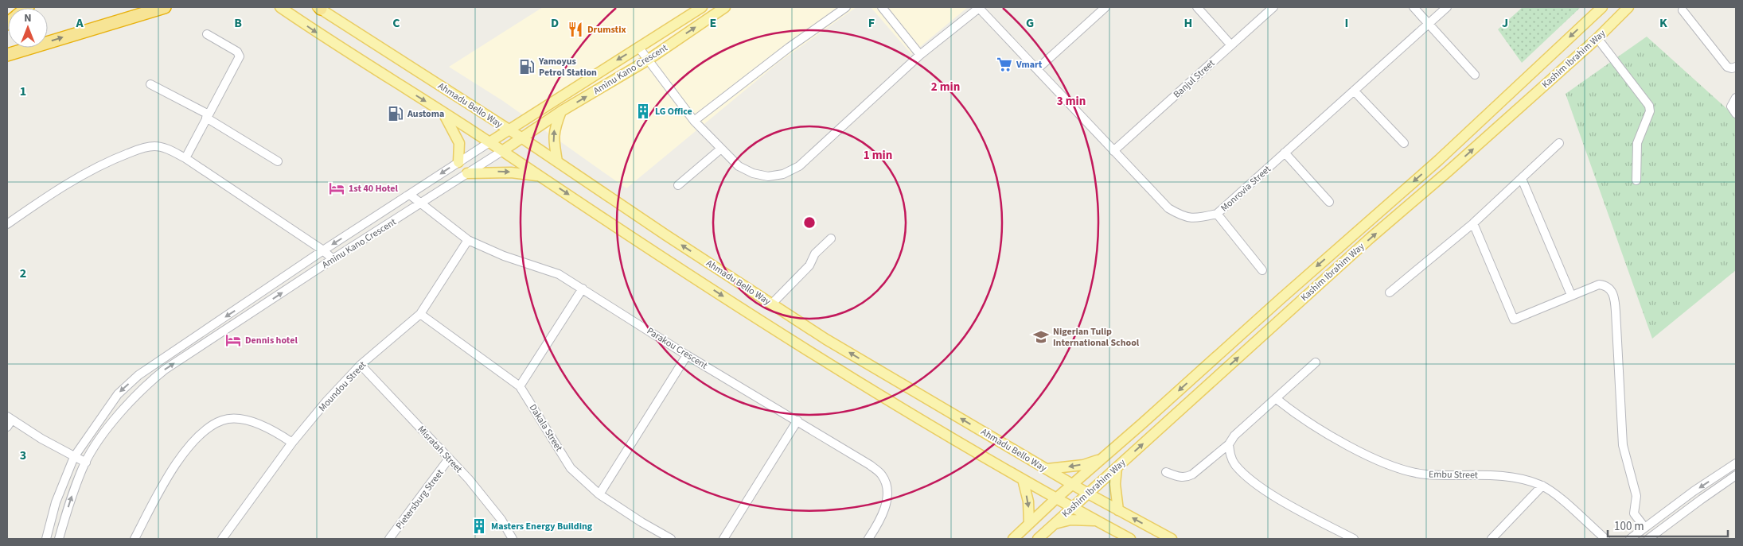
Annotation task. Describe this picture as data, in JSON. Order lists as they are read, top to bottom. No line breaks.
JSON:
{"streets":{"main road":["Kashim Ibrahim Way","Aminu Kano Crescent","Ahmadu Bello Way"],"street":["Banjul Street","Monrovia Street","Parakou Crescent","Moundou Street","Dakala Street","Misratah Street","Embu Street","Pietersburg Street"]},"crossings":[["Kashim Ibrahim Way","Ahmadu Bello Way"],["Aminu Kano Crescent","Ahmadu Bello Way"],["Aminu Kano Crescent","Parakou Crescent"],["Banjul Street","Monrovia Street"],["Parakou Crescent","Moundou Street"],["Moundou Street","Dakala Street"],["Moundou Street","Misratah Street"],["Misratah Street","Pietersburg Street"]],"places":{"restaurant":["Drumstix"],"supermarket":["Vmart"],"fuel station":["Yamoyus Petrol Station","Austoma"],"building":["LG Office","Masters Energy Building"],"hotel":["1st 40 Hotel","Dennis hotel"],"school or university":["Nigerian Tulip International School"]},"scale_bar":"100 m","north":"top","grid":{"columns":["A","B","C","D","E","F","G","H","I","J","K"],"rows":["1","2","3"]},"rings":["2 min","3 min","1 min"]}
